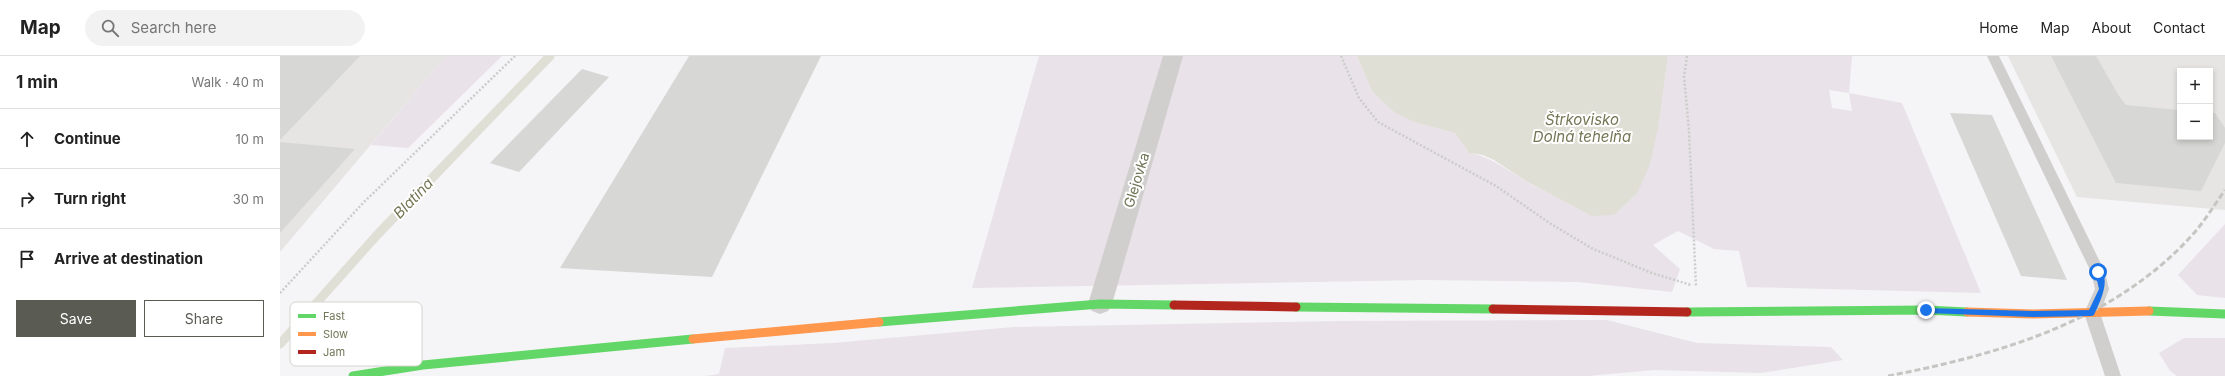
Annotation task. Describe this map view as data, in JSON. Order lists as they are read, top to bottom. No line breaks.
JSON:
{"streets":{"street":["Glejovka"]},"water":["Štrkovisko Dolná tehelňa","Blatina"],"legend":["Fast","Slow","Jam"],"page":{"header":"Map","search":"Search here","nav":["Home","Map","About","Contact"],"heading":["1 min","Walk · 40 m"],"map_buttons":["+","−"],"list":[["Continue","10 m"],["Turn right","30 m"],"Arrive at destination"],"buttons":["Save","Share"]}}
